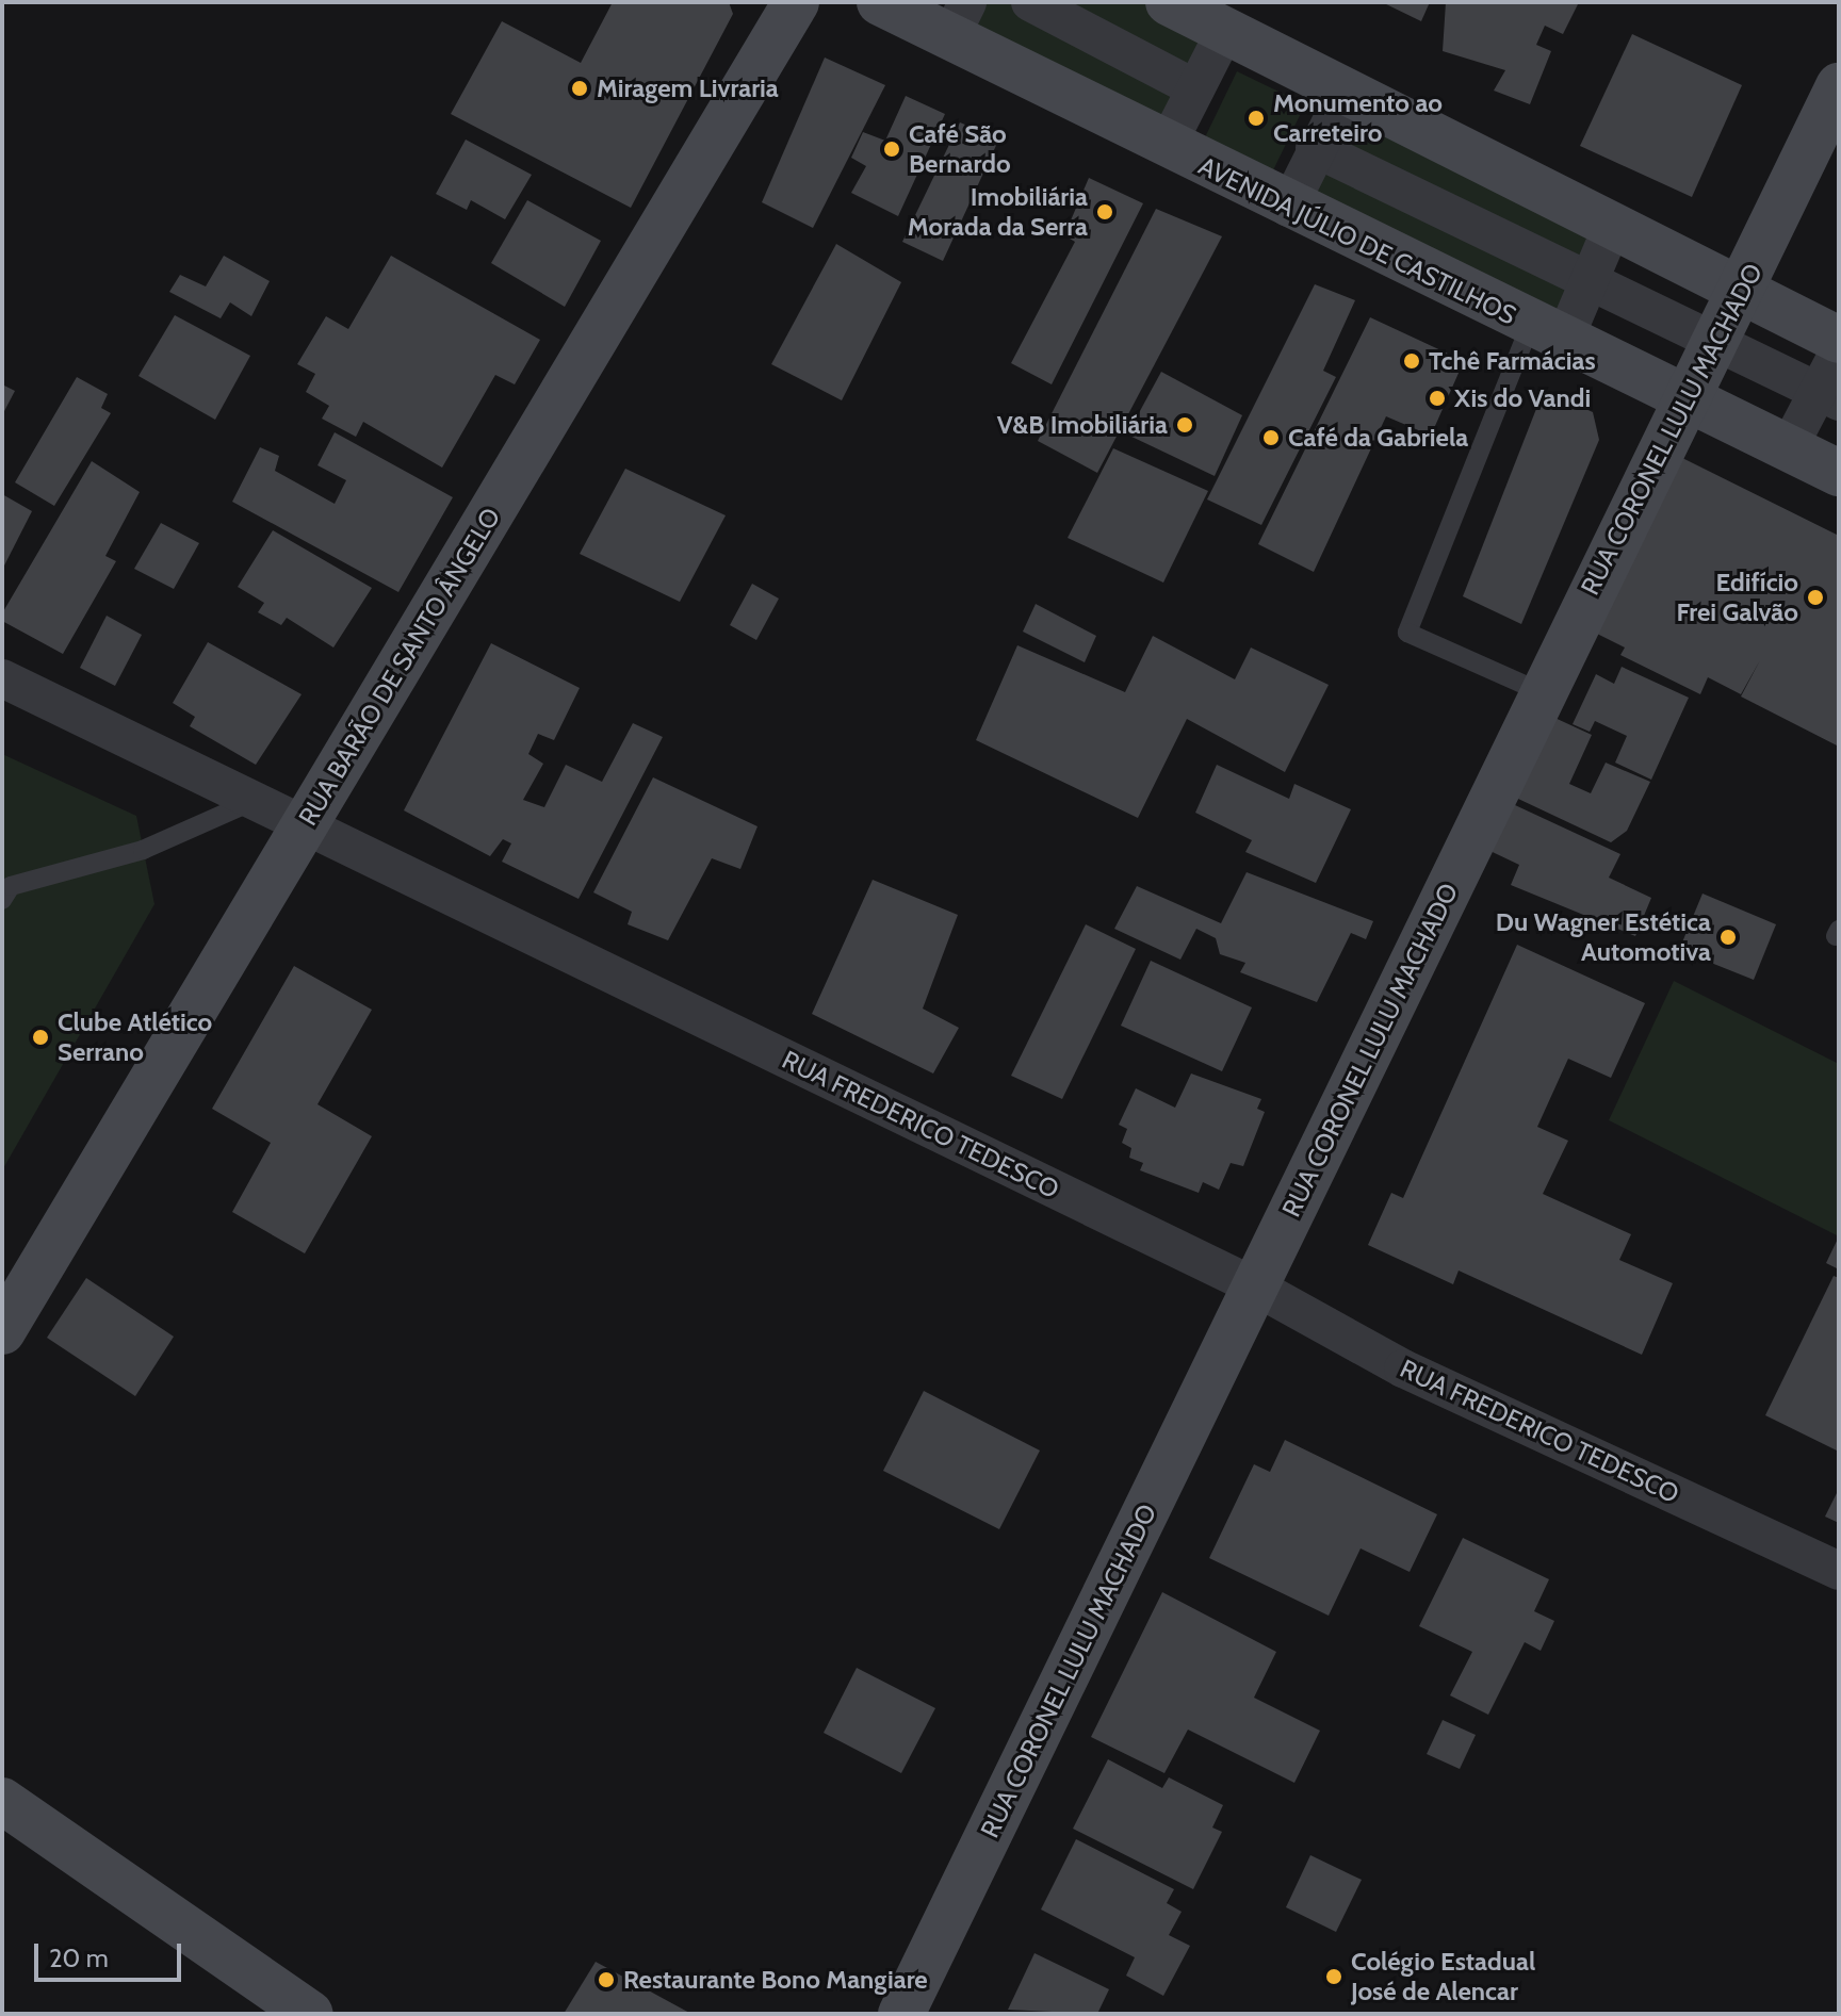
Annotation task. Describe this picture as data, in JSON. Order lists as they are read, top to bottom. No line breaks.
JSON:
{"streets":{"street":["AVENIDA JÚLIO DE CASTILHOS","RUA CORONEL LULU MACHADO","RUA BARÃO DE SANTO ÂNGELO","RUA FREDERICO TEDESCO"]},"crossings":[["AVENIDA JÚLIO DE CASTILHOS","RUA CORONEL LULU MACHADO"],["RUA CORONEL LULU MACHADO","RUA FREDERICO TEDESCO"],["RUA BARÃO DE SANTO ÂNGELO","RUA FREDERICO TEDESCO"]],"places":["Miragem Livraria","Monumento ao Carreteiro","Café São Bernardo","Imobiliária Morada da Serra","Tchê Farmácias","Xis do Vandi","V&B Imobiliária","Café da Gabriela","Edifício Frei Galvão","Du Wagner Estética Automotiva","Clube Atlético Serrano","Colégio Estadual José de Alencar","Restaurante Bono Mangiare"],"scale_bar":"20 m"}
